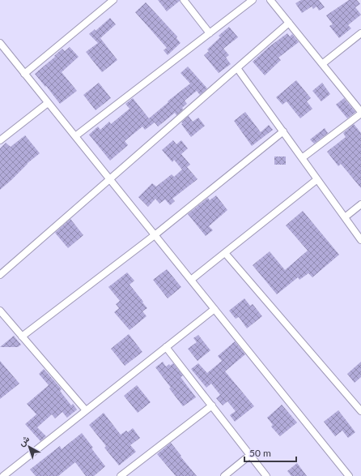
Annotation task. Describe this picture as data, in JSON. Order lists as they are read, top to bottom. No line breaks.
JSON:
{"scale_bar":"50 m","north":"top left"}
